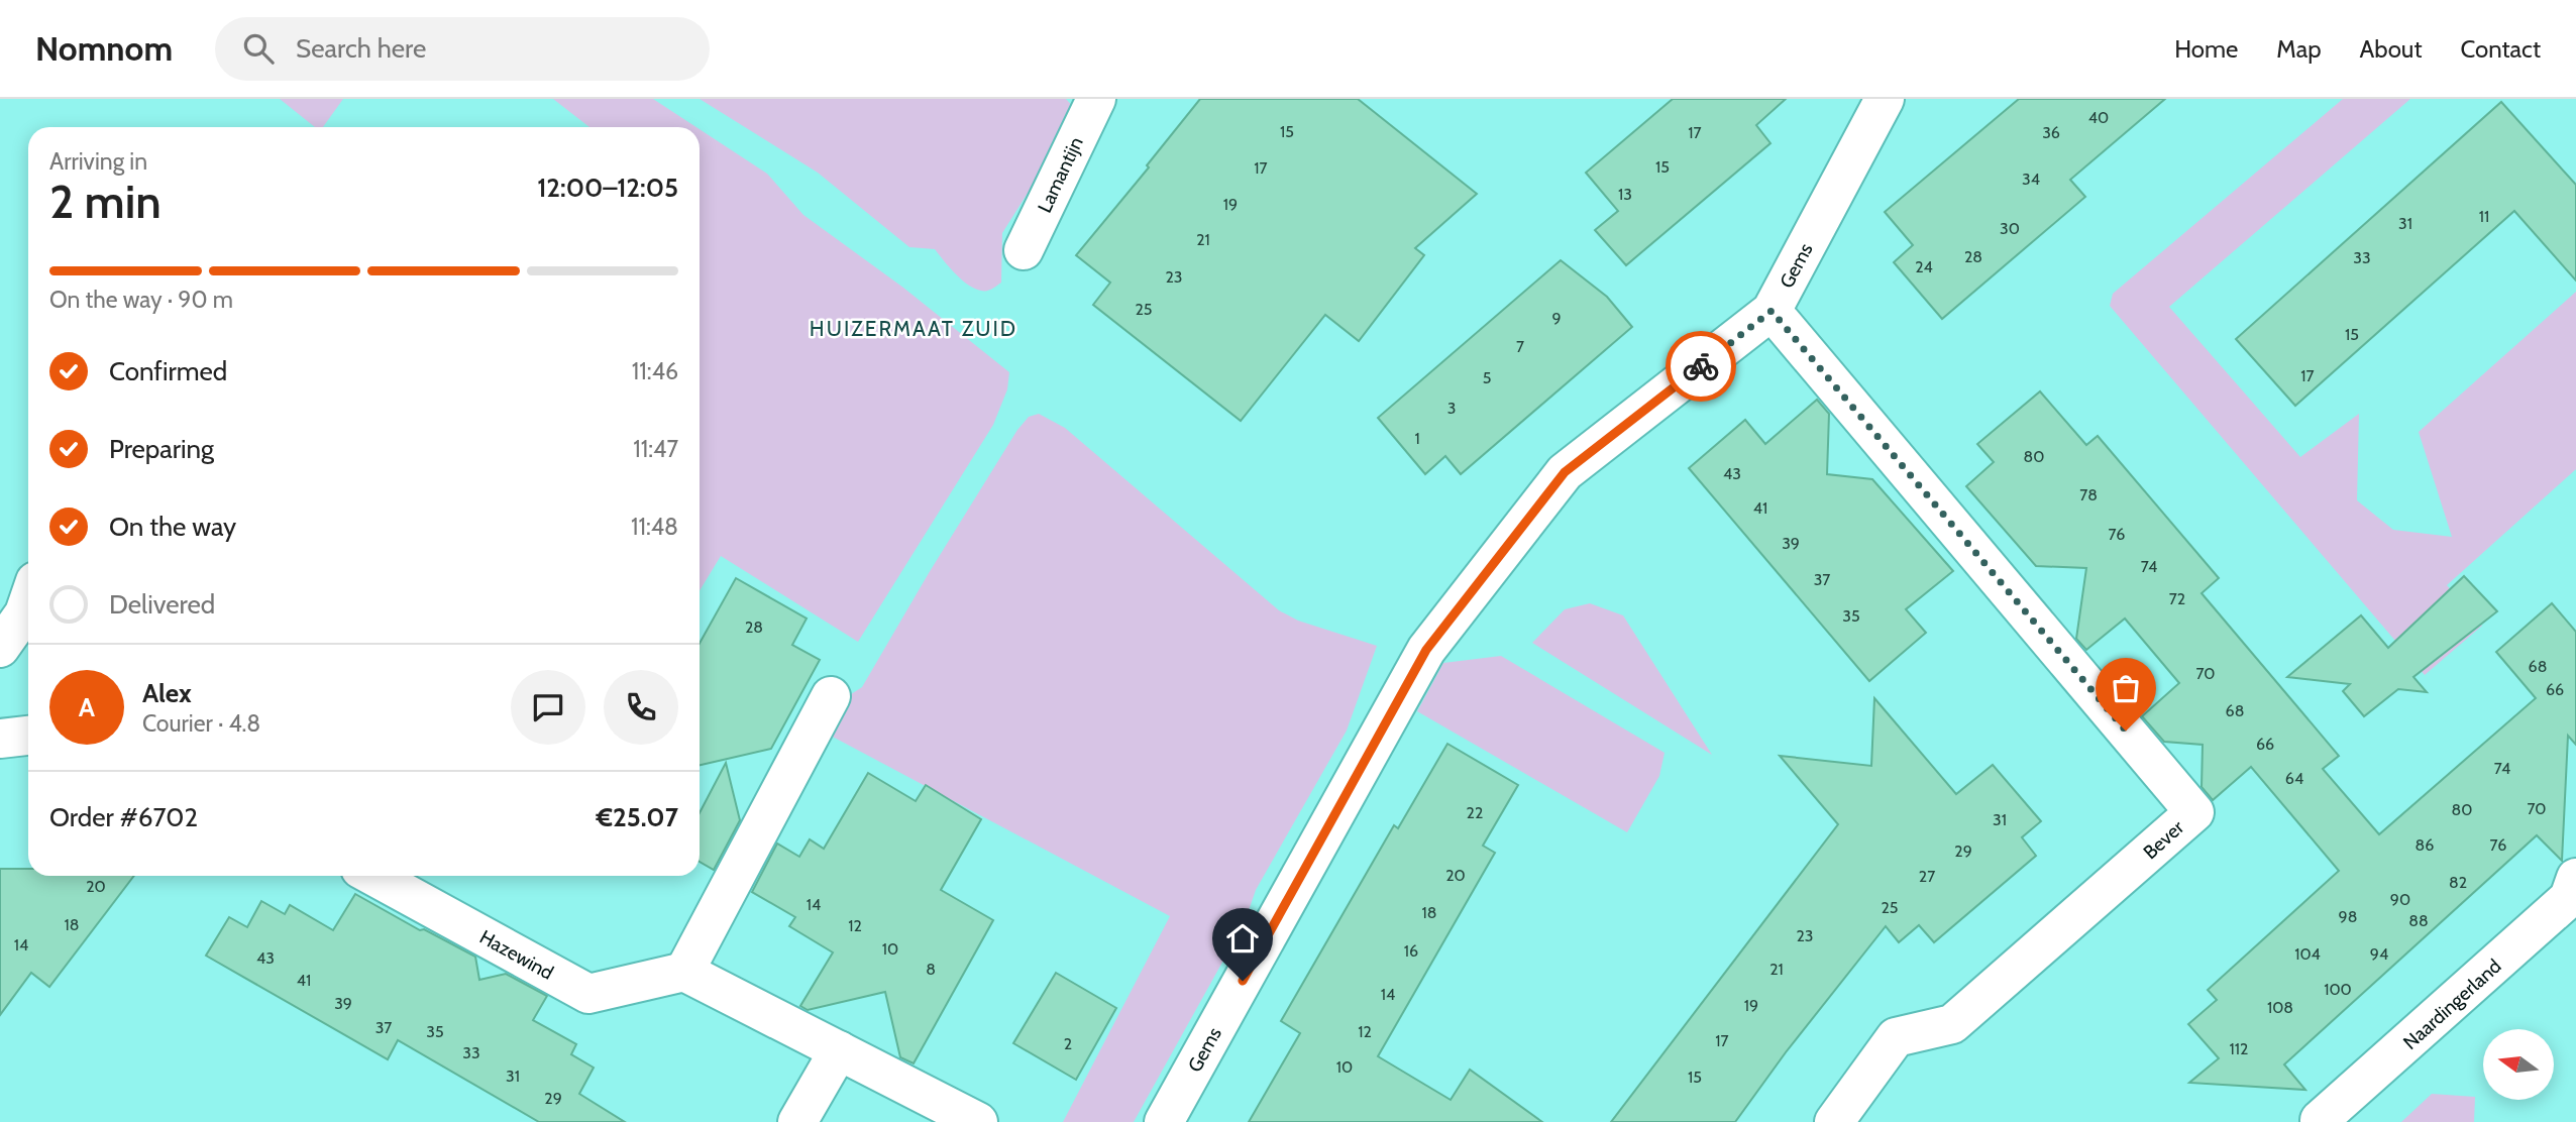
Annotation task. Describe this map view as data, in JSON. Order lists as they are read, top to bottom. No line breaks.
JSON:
{"streets":{"street":["Lamantijn","Gems","Bever","Hazewind","Naardingerland"]},"crossings":[["Gems","Bever"]],"districts":["HUIZERMAAT ZUID"],"house_numbers":["40","15","17","36","15","17","34","13","19","11","31","30","21","28","33","24","23","25","9","15","7","17","5","3","1","80","43","78","41","76","39","74","37","72","35","28","68","70","66","68","66","74","64","70","80","22","31","86","76","29","20","27","82","20","90","14","25","18","98","88","18","12","23","14","10","16","104","94","43","8","21","41","100","14","39","19","108","37","35","12","17","2","112","33","10","31","15","29"],"north":"left","page":{"header":"Nomnom","search":"Search here","nav":["Home","Map","About","Contact"],"heading":["2 min","Arriving in","12:00–12:05"],"panel":["Alex","Courier · 4.8","Order #6702","€25.07"],"bar":"On the way · 90 m","list":[["Confirmed","11:46"],["Preparing","11:47"],["On the way","11:48"],"Delivered"],"round":"A"}}
